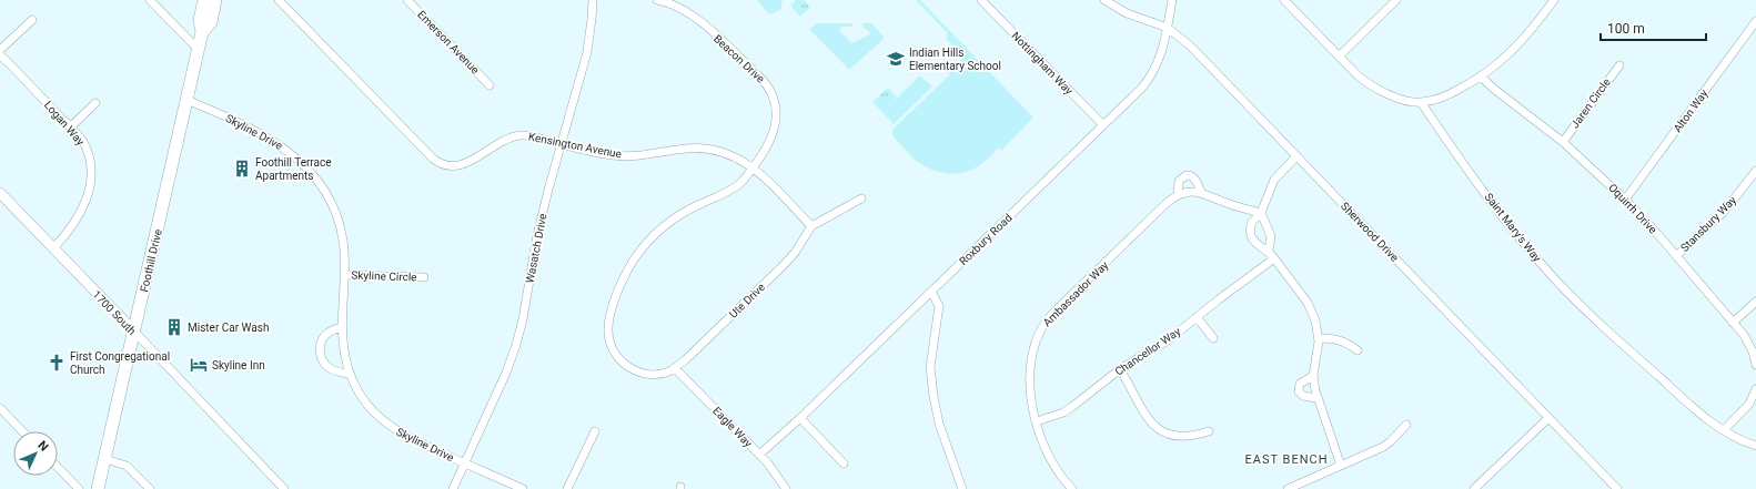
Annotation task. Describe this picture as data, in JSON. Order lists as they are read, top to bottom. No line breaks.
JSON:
{"streets":{"main road":["Foothill Drive"],"street":["Emerson Avenue","Beacon Drive","Nottingham Way","Jaren Circle","Alton Way","Logan Way","Skyline Drive","Kensington Avenue","Oquirrh Drive","Stansbury Way","Saint Mary's Way","Sherwood Drive","Roxbury Road","Wasatch Drive","Skyline Circle","Ambassador Way","Ute Drive","1700 South","Chancellor Way","Eagle Way"]},"crossings":[["Beacon Drive","Kensington Avenue"],["Beacon Drive","Ute Drive"],["Beacon Drive","Eagle Way"],["Nottingham Way","Roxbury Road"],["Jaren Circle","Oquirrh Drive"],["Alton Way","Oquirrh Drive"],["Logan Way","1700 South"],["Skyline Drive","Wasatch Drive"],["Skyline Drive","Foothill Drive"],["Skyline Drive","Skyline Circle"],["Kensington Avenue","Wasatch Drive"],["Kensington Avenue","Ute Drive"],["Oquirrh Drive","Stansbury Way"],["Sherwood Drive","Roxbury Road"],["Roxbury Road","Eagle Way"],["Foothill Drive","1700 South"],["Ambassador Way","Chancellor Way"],["Ute Drive","Eagle Way"]],"districts":["EAST BENCH"],"places":{"school or university":["Indian Hills Elementary School"],"building":["Foothill Terrace Apartments","Mister Car Wash"],"church":["First Congregational Church"],"hotel":["Skyline Inn"]},"scale_bar":"100 m","north":"top right"}
